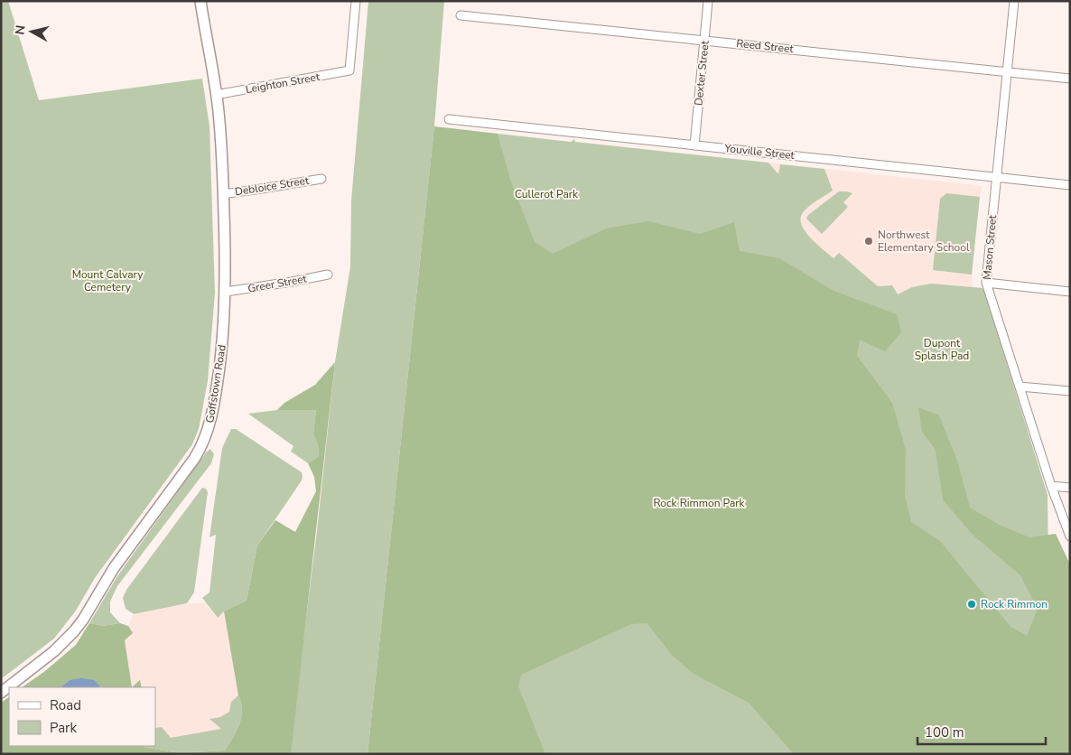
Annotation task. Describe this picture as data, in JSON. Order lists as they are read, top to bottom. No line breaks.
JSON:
{"streets":{"main road":["Goffstown Road"],"street":["Reed Street","Dexter Street","Leighton Street","Youville Street","Debloice Street","Mason Street","Greer Street"]},"crossings":[["Reed Street","Dexter Street"],["Reed Street","Mason Street"],["Dexter Street","Youville Street"],["Leighton Street","Goffstown Road"],["Youville Street","Mason Street"],["Debloice Street","Goffstown Road"],["Greer Street","Goffstown Road"]],"parks":["Cullerot Park","Mount Calvary Cemetery","Dupont Splash Pad","Rock Rimmon Park"],"places":["Northwest Elementary School","Rock Rimmon"],"legend":["Road","Park"],"scale_bar":"100 m","north":"left"}
